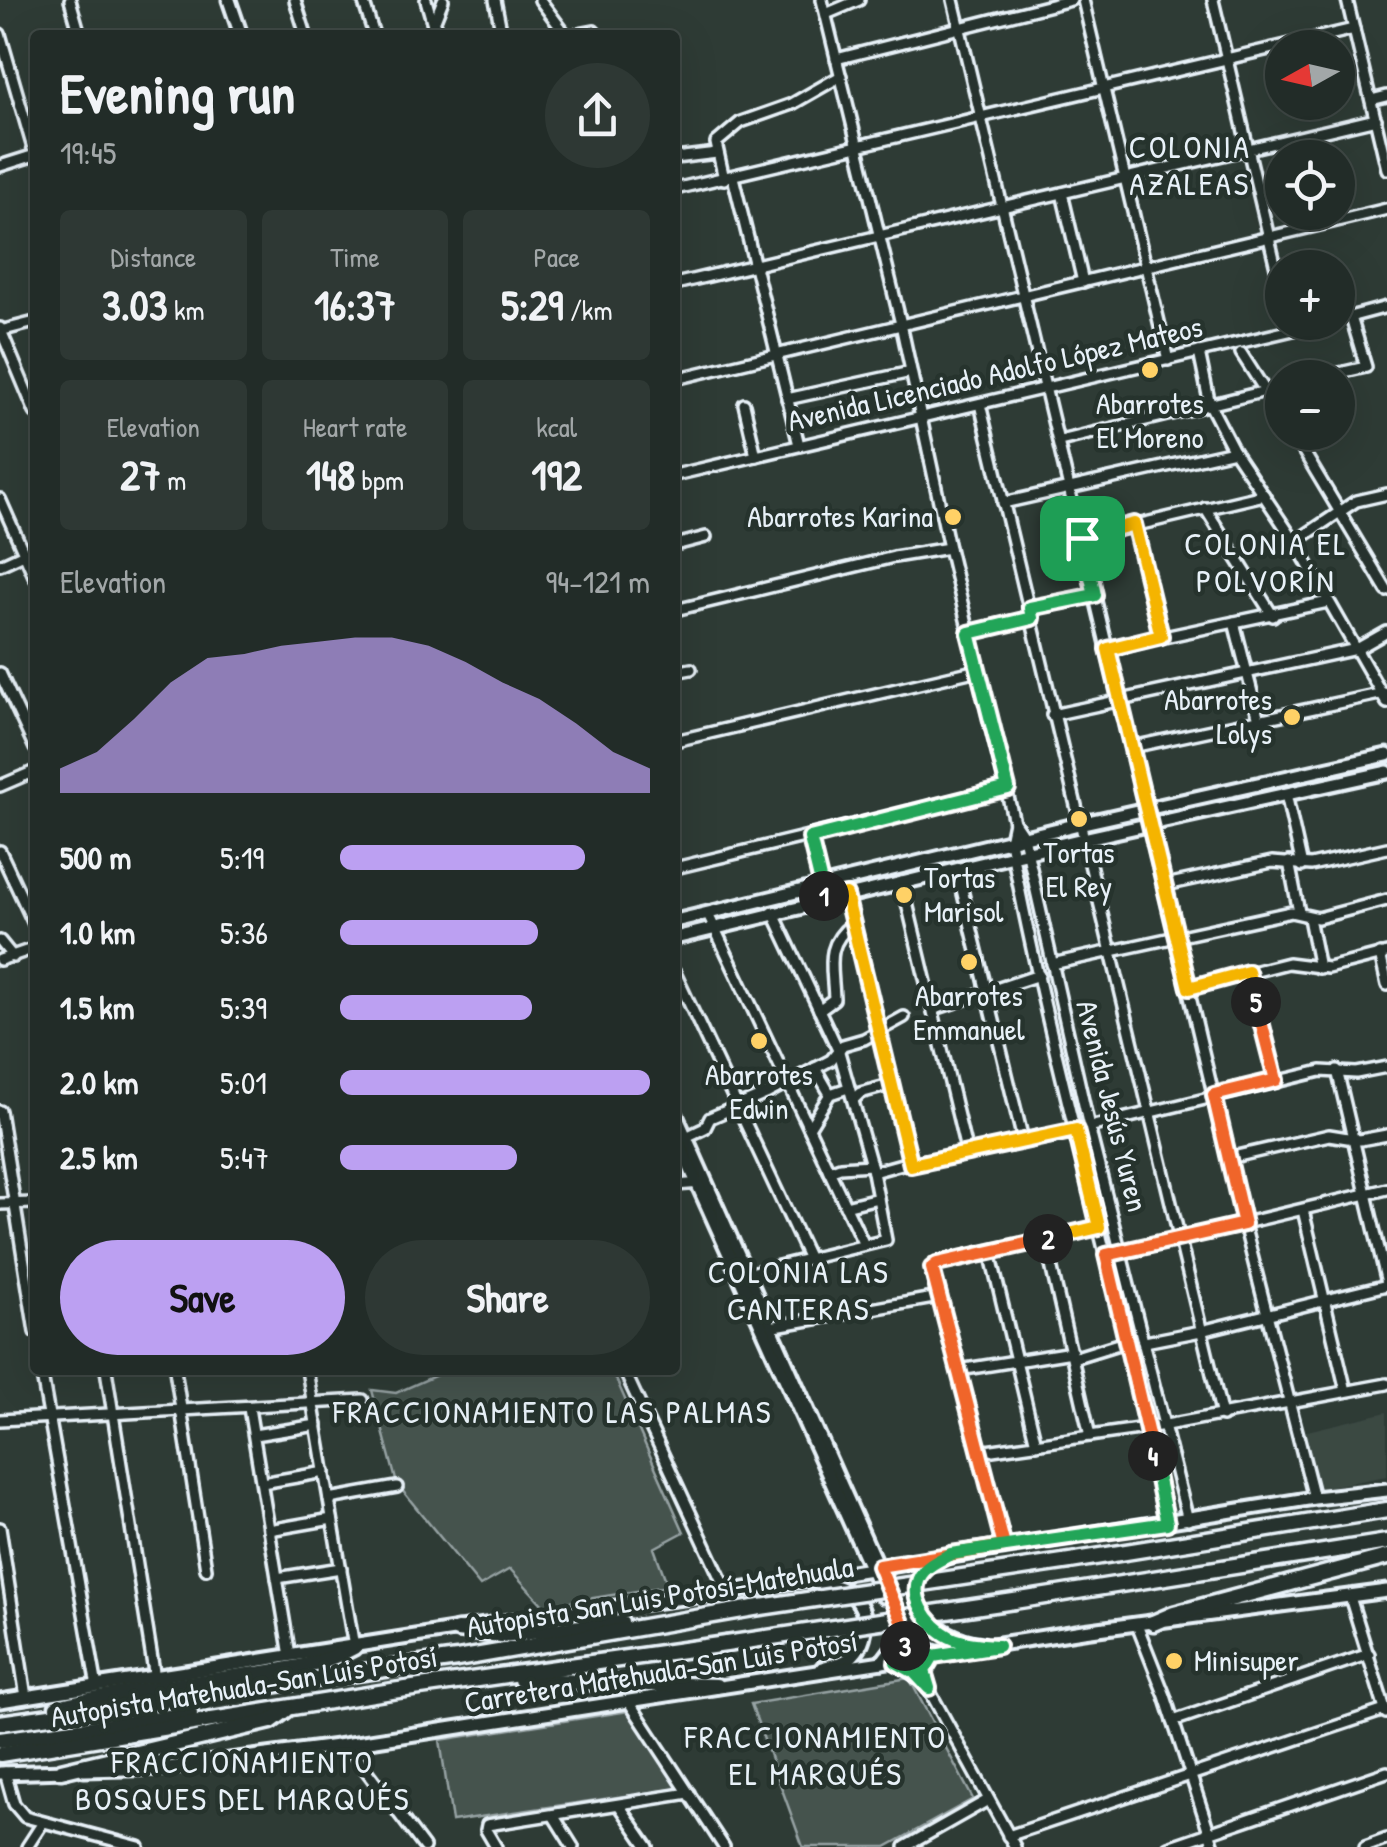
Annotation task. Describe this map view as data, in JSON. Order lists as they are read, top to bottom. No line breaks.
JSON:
{"streets":{"highway":["Autopista San Luis Potosí-Matehuala","Autopista Matehuala-San Luis Potosí"],"main road":["Carretera Matehuala-San Luis Potosí"],"street":["Avenida Licenciado Adolfo López Mateos","Avenida Jesús Yuren"]},"crossings":[["Avenida Licenciado Adolfo López Mateos","Avenida Jesús Yuren"]],"districts":["COLONIA AZALEAS","COLONIA EL POLVORÍN","COLONIA LAS CANTERAS","FRACCIONAMIENTO LAS PALMAS","FRACCIONAMIENTO EL MARQUÉS","FRACCIONAMIENTO BOSQUES DEL MARQUÉS"],"places":["Abarrotes El Moreno","Abarrotes Karina","Abarrotes Lolys","Tortas El Rey","Tortas Marisol","Abarrotes Emmanuel","Abarrotes Edwin","Minisuper"],"north":"left","page":{"map_buttons":["+","−"],"heading":["Evening run","19:45"],"stats":[["Distance","3.03 km"],["Time","16:37"],["Pace","5:29 /km"],["Elevation","27 m"],["Heart rate","148 bpm"],["kcal","192"]],"chart":["Elevation","94–121 m"],"list":[{"name":"500 m","note":"5:19"},{"name":"1.0 km","note":"5:36"},{"name":"1.5 km","note":"5:39"},{"name":"2.0 km","note":"5:01"},{"name":"2.5 km","note":"5:47"}],"pins":["1","5","2","4","3"],"buttons":["Save","Share"]}}
